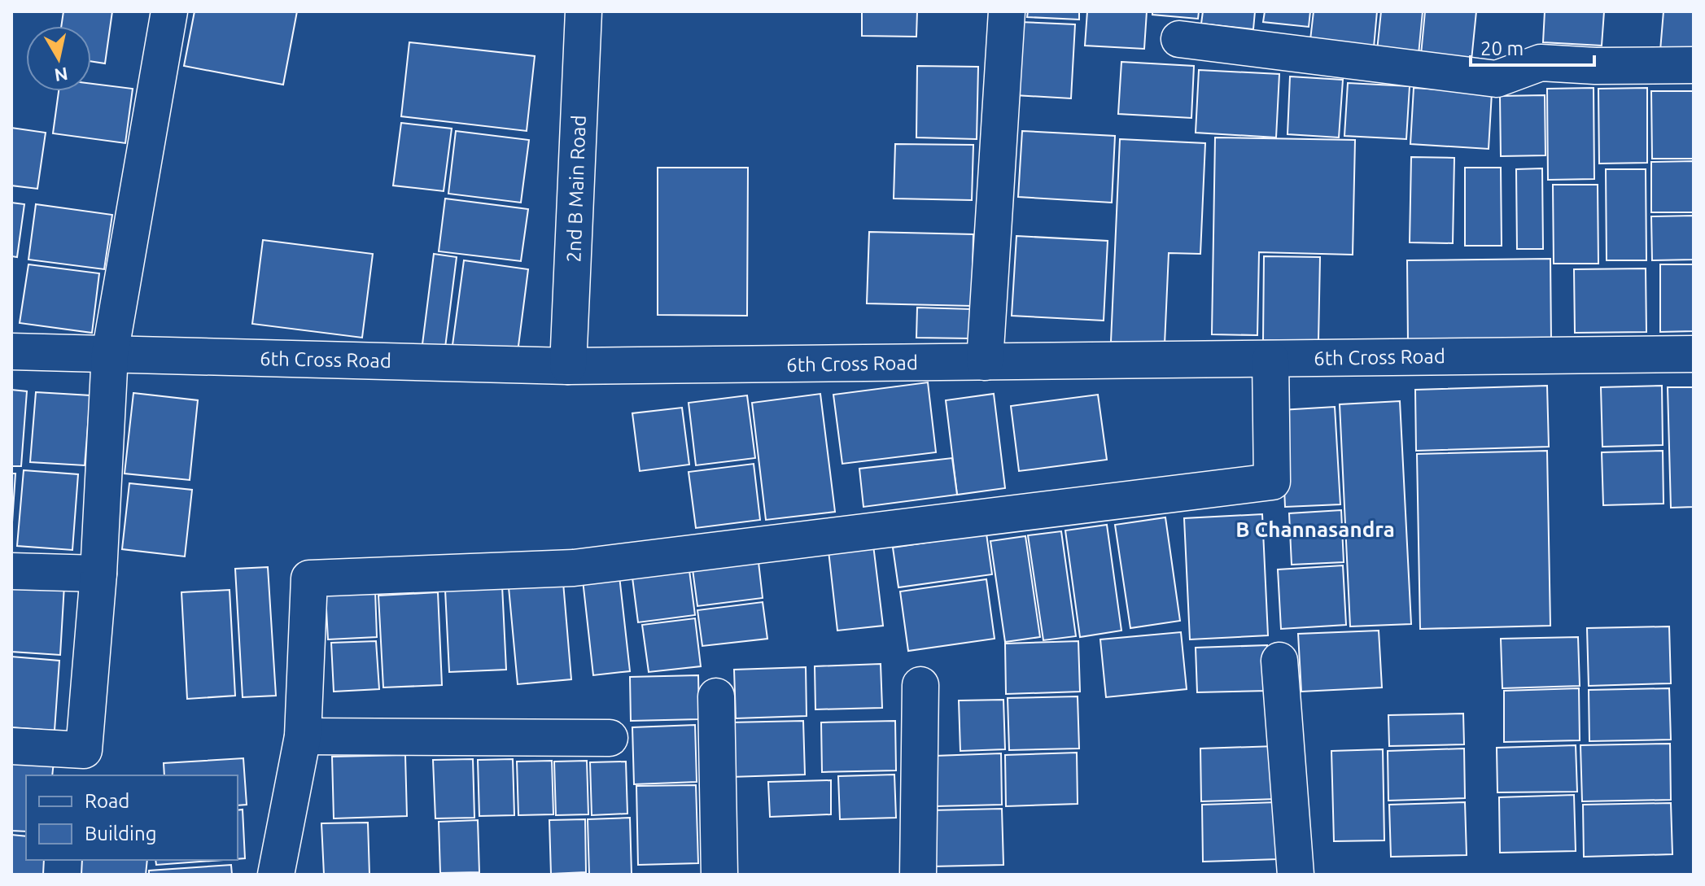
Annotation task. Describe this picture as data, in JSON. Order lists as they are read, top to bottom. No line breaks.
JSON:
{"streets":{"street":["2nd B Main Road","6th Cross Road"]},"crossings":[["2nd B Main Road","6th Cross Road"]],"districts":["B Channasandra"],"legend":["Road","Building"],"scale_bar":"20 m","north":"bottom"}
